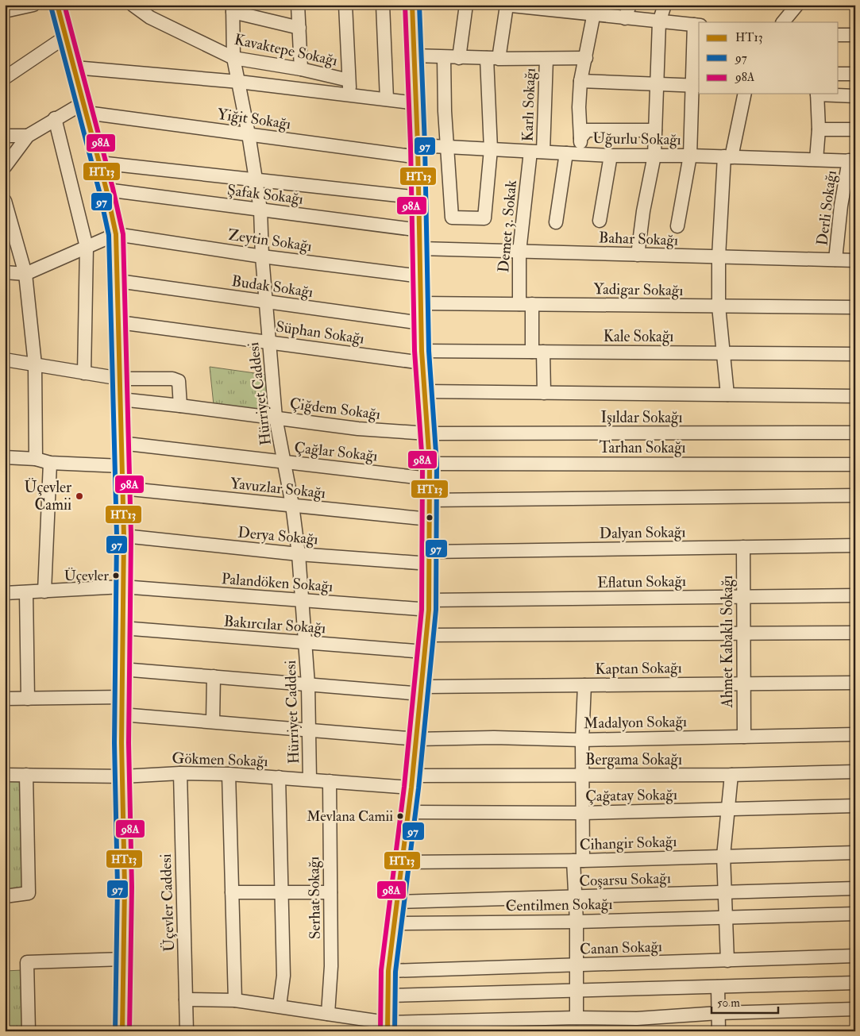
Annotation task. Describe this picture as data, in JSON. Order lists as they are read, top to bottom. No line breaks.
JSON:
{"streets":{"street":["Kavaktepe Sokağı","Karlı Sokağı","Yiğit Sokağı","Uğurlu Sokağı","Şafak Sokağı","Derli Sokağı","Demet 3. Sokak","Bahar Sokağı","Zeytin Sokağı","Budak Sokağı","Yadigar Sokağı","Süphan Sokağı","Kale Sokağı","Hürriyet Caddesi","Çiğdem Sokağı","Işıldar Sokağı","Tarhan Sokağı","Çağlar Sokağı","Yavuzlar Sokağı","Dalyan Sokağı","Derya Sokağı","Eflatun Sokağı","Palandöken Sokağı","Bakırcılar Sokağı","Ahmet Kabaklı Sokağı","Kaptan Sokağı","Madalyon Sokağı","Gökmen Sokağı","Bergama Sokağı","Çağatay Sokağı","Cihangir Sokağı","Coşarsu Sokağı","Serhat Sokağı","Üçevler Caddesi","Centilmen Sokağı","Canan Sokağı"]},"crossings":[["Kavaktepe Sokağı","Hürriyet Caddesi"],["Karlı Sokağı","Uğurlu Sokağı"],["Karlı Sokağı","Demet 3. Sokak"],["Yiğit Sokağı","Uğurlu Sokağı"],["Yiğit Sokağı","Hürriyet Caddesi"],["Uğurlu Sokağı","Derli Sokağı"],["Uğurlu Sokağı","Demet 3. Sokak"],["Şafak Sokağı","Hürriyet Caddesi"],["Derli Sokağı","Bahar Sokağı"],["Demet 3. Sokak","Bahar Sokağı"],["Demet 3. Sokak","Yadigar Sokağı"],["Zeytin Sokağı","Hürriyet Caddesi"],["Budak Sokağı","Hürriyet Caddesi"],["Süphan Sokağı","Kale Sokağı"],["Süphan Sokağı","Hürriyet Caddesi"],["Hürriyet Caddesi","Çiğdem Sokağı"],["Hürriyet Caddesi","Çağlar Sokağı"],["Hürriyet Caddesi","Yavuzlar Sokağı"],["Hürriyet Caddesi","Derya Sokağı"],["Hürriyet Caddesi","Palandöken Sokağı"],["Hürriyet Caddesi","Bakırcılar Sokağı"],["Hürriyet Caddesi","Kaptan Sokağı"],["Hürriyet Caddesi","Madalyon Sokağı"],["Hürriyet Caddesi","Gökmen Sokağı"],["Çiğdem Sokağı","Işıldar Sokağı"],["Dalyan Sokağı","Derya Sokağı"],["Dalyan Sokağı","Ahmet Kabaklı Sokağı"],["Eflatun Sokağı","Palandöken Sokağı"],["Eflatun Sokağı","Ahmet Kabaklı Sokağı"],["Ahmet Kabaklı Sokağı","Kaptan Sokağı"],["Ahmet Kabaklı Sokağı","Madalyon Sokağı"],["Gökmen Sokağı","Bergama Sokağı"],["Gökmen Sokağı","Serhat Sokağı"],["Gökmen Sokağı","Üçevler Caddesi"]],"places":["Üçevler Camii","Üçevler","Mevlana Camii"],"lines":["transit line HT13","transit line 97","transit line 98A"],"legend":["HT13","97","98A"],"scale_bar":"50 m"}
